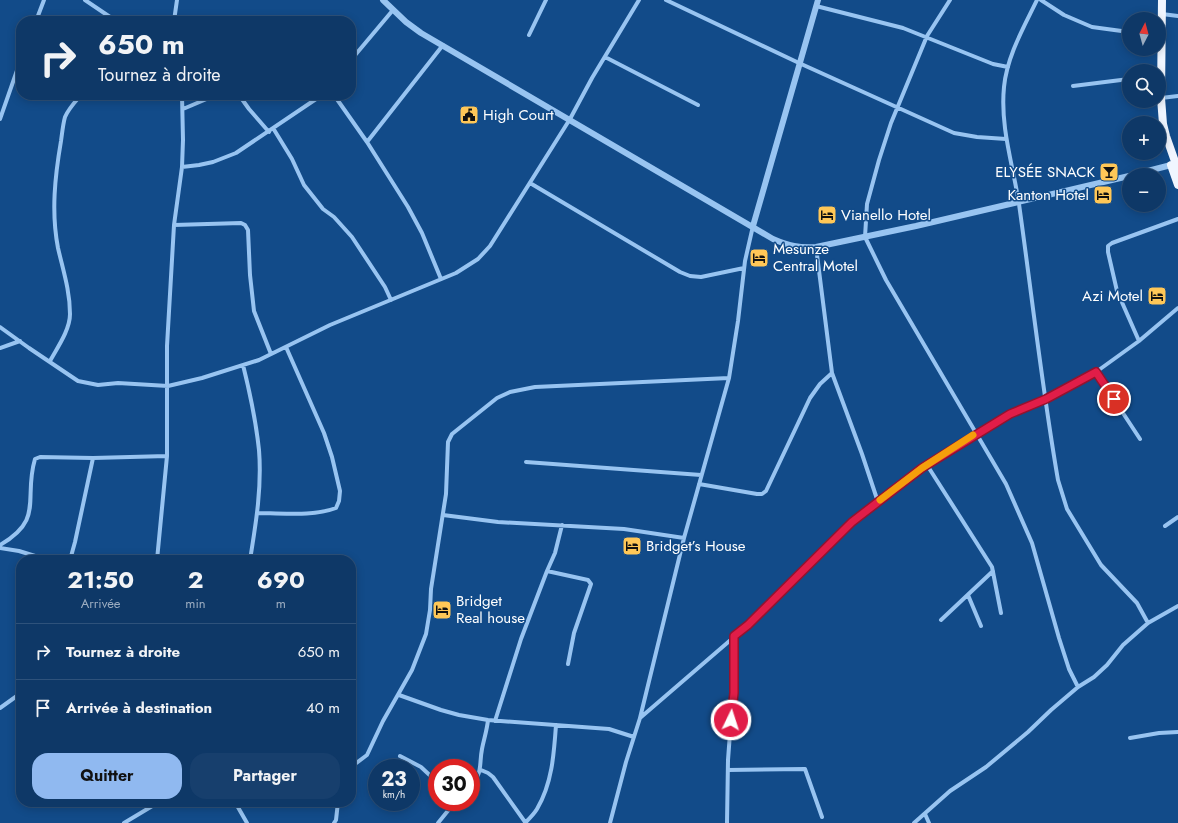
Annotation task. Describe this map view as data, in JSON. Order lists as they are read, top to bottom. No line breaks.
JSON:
{"places":{"public building":["High Court"],"bar":["ELYSÉE SNACK"],"hotel":["Kanton Hotel","Vianello Hotel","Mesunze Central Motel","Azi Motel","Bridget’s House","Bridget Real house"]},"north":"top","page":{"map_buttons":["+","−"],"turn":["650 m","Tournez à droite"],"eta":["21:50","Arrivée","2","min","690","m"],"list":[{"name":"Tournez à droite","value":"650 m"},{"name":"Arrivée à destination","value":"40 m"}],"buttons":["Quitter","Partager"],"speed":"23 km/h","limit":"30"}}
